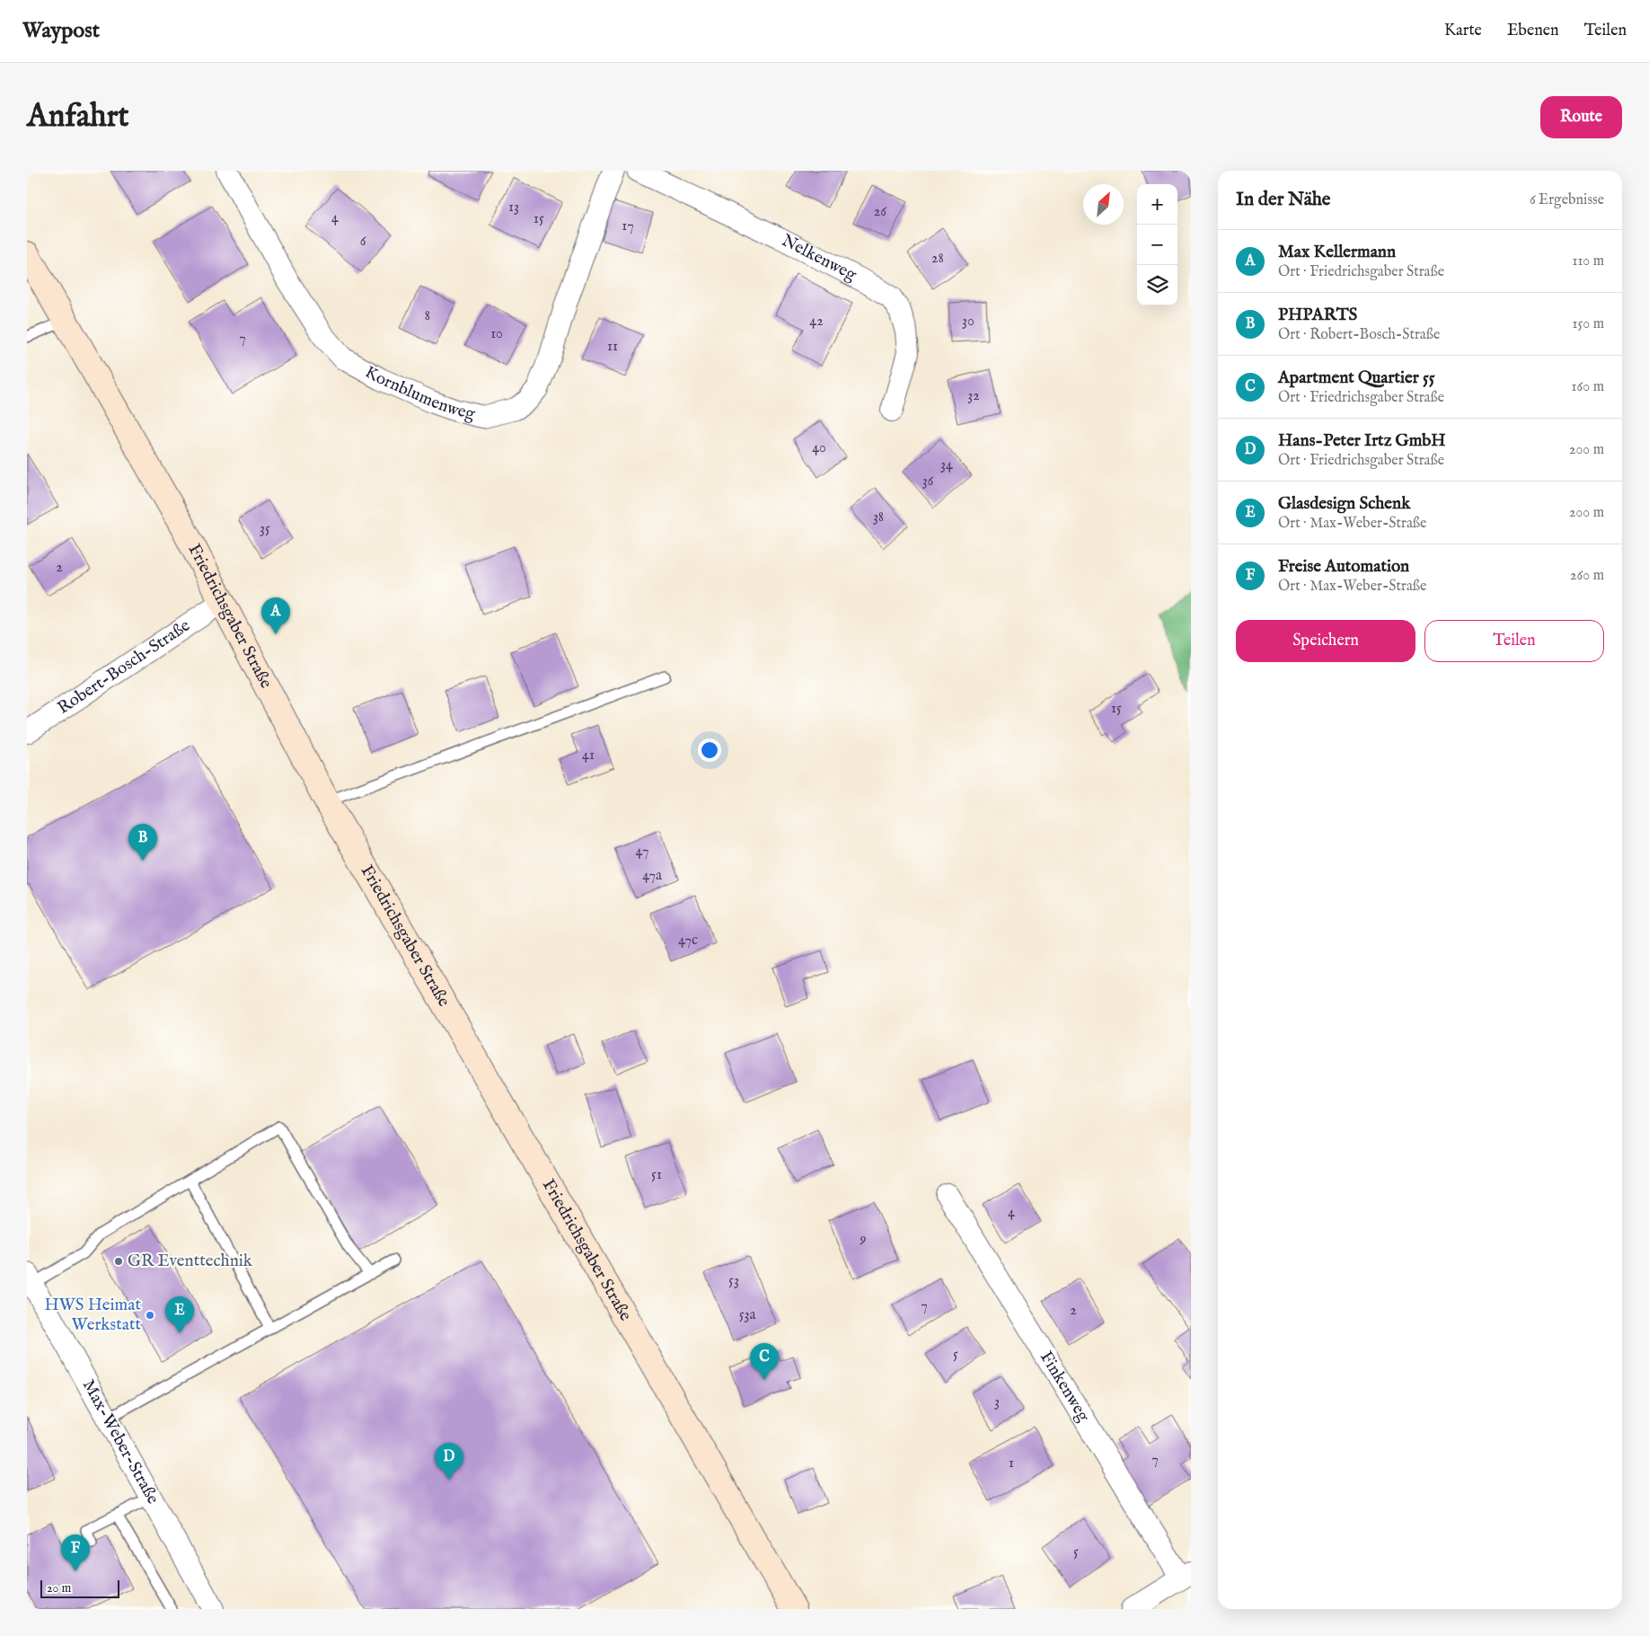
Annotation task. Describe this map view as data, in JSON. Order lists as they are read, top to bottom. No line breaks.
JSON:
{"streets":{"main road":["Friedrichsgaber Straße"],"street":["Nelkenweg","Kornblumenweg","Robert-Bosch-Straße","Finkenweg","Max-Weber-Straße"]},"crossings":[["Friedrichsgaber Straße","Robert-Bosch-Straße"]],"places":["GR Eventtechnik","HWS Heimat Werkstatt"],"house_numbers":["13","26","4","15","17","6","28","8","42","30","10","7","11","32","40","34","36","38","35","2","15","41","47","47a","47c","51","4","9","53","7","2","53a","5","3","7","1","5"],"scale_bar":"20 m","north":"top right","page":{"header":"Waypost","nav":["Karte","Ebenen","Teilen"],"buttons":["Route",["Speichern","Teilen"]],"title":"Anfahrt","heading":["In der Nähe","6 Ergebnisse"],"map_buttons":["+","−"],"list":[{"mark":"A","name":"Max Kellermann","note":"Ort · Friedrichsgaber Straße","value":"110 m"},{"mark":"B","name":"PHPARTS","note":"Ort · Robert-Bosch-Straße","value":"150 m"},{"mark":"C","name":"Apartment Quartier 55","note":"Ort · Friedrichsgaber Straße","value":"160 m"},{"mark":"D","name":"Hans-Peter Irtz GmbH","note":"Ort · Friedrichsgaber Straße","value":"200 m"},{"mark":"E","name":"Glasdesign Schenk","note":"Ort · Max-Weber-Straße","value":"200 m"},{"mark":"F","name":"Freise Automation","note":"Ort · Max-Weber-Straße","value":"260 m"}],"pins":["A","B","E","C","D","F"],"scale":"20 m"}}
